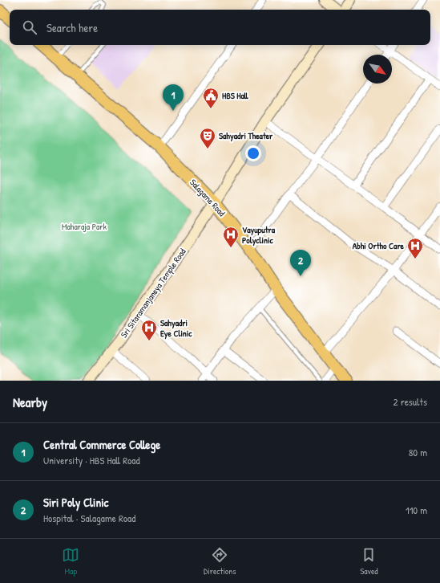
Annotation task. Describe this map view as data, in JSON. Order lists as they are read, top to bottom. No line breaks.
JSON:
{"streets":{"main road":["Salagame Road"],"street":["Sri Sitaramanjaneya Temple Road"]},"crossings":[["Salagame Road","Sri Sitaramanjaneya Temple Road"]],"parks":["Maharaja Park"],"places":{"public building":["HBS Hall"],"theatre":["Sahyadri Theater"],"hospital":["Vayuputra Polyclinic","Abhi Ortho Care","Sahyadri Eye Clinic"]},"north":"bottom right","page":{"search":"Search here","pins":["1","2"],"heading":["Nearby","2 results"],"list":[{"mark":"1","name":"Central Commerce College","note":"University · HBS Hall Road","value":"80 m"},{"mark":"2","name":"Siri Poly Clinic","note":"Hospital · Salagame Road","value":"110 m"}],"nav":["Map","Directions","Saved"]}}
